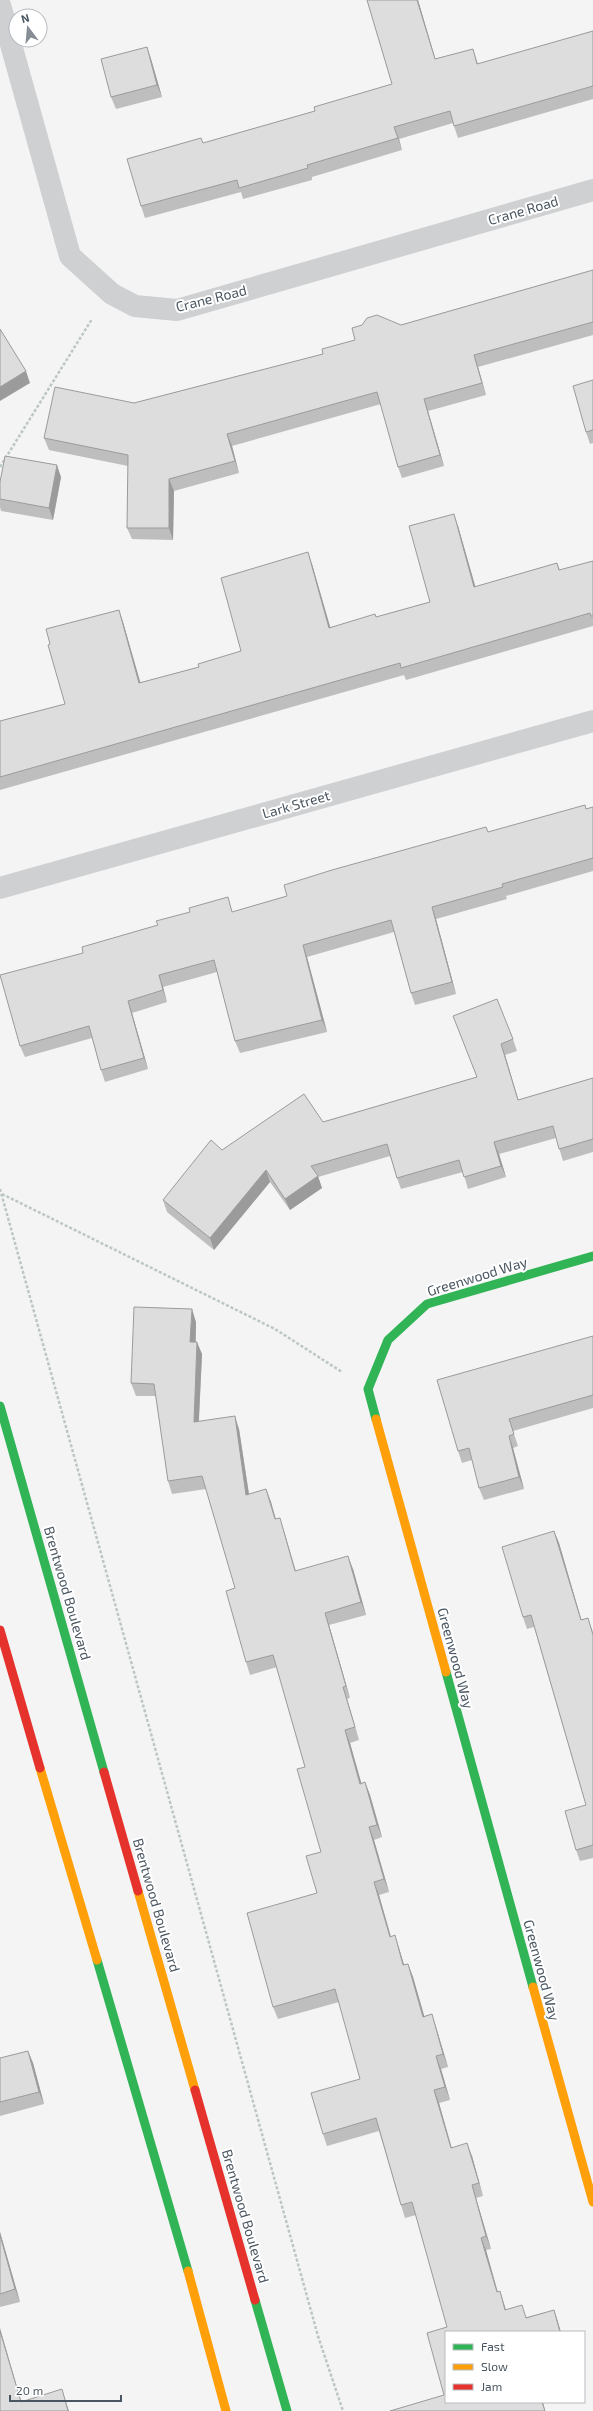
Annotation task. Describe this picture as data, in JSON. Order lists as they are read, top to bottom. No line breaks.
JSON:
{"streets":{"main road":["Greenwood Way","Brentwood Boulevard"],"street":["Crane Road","Lark Street"]},"legend":["Fast","Slow","Jam"],"scale_bar":"20 m","north":"top"}
